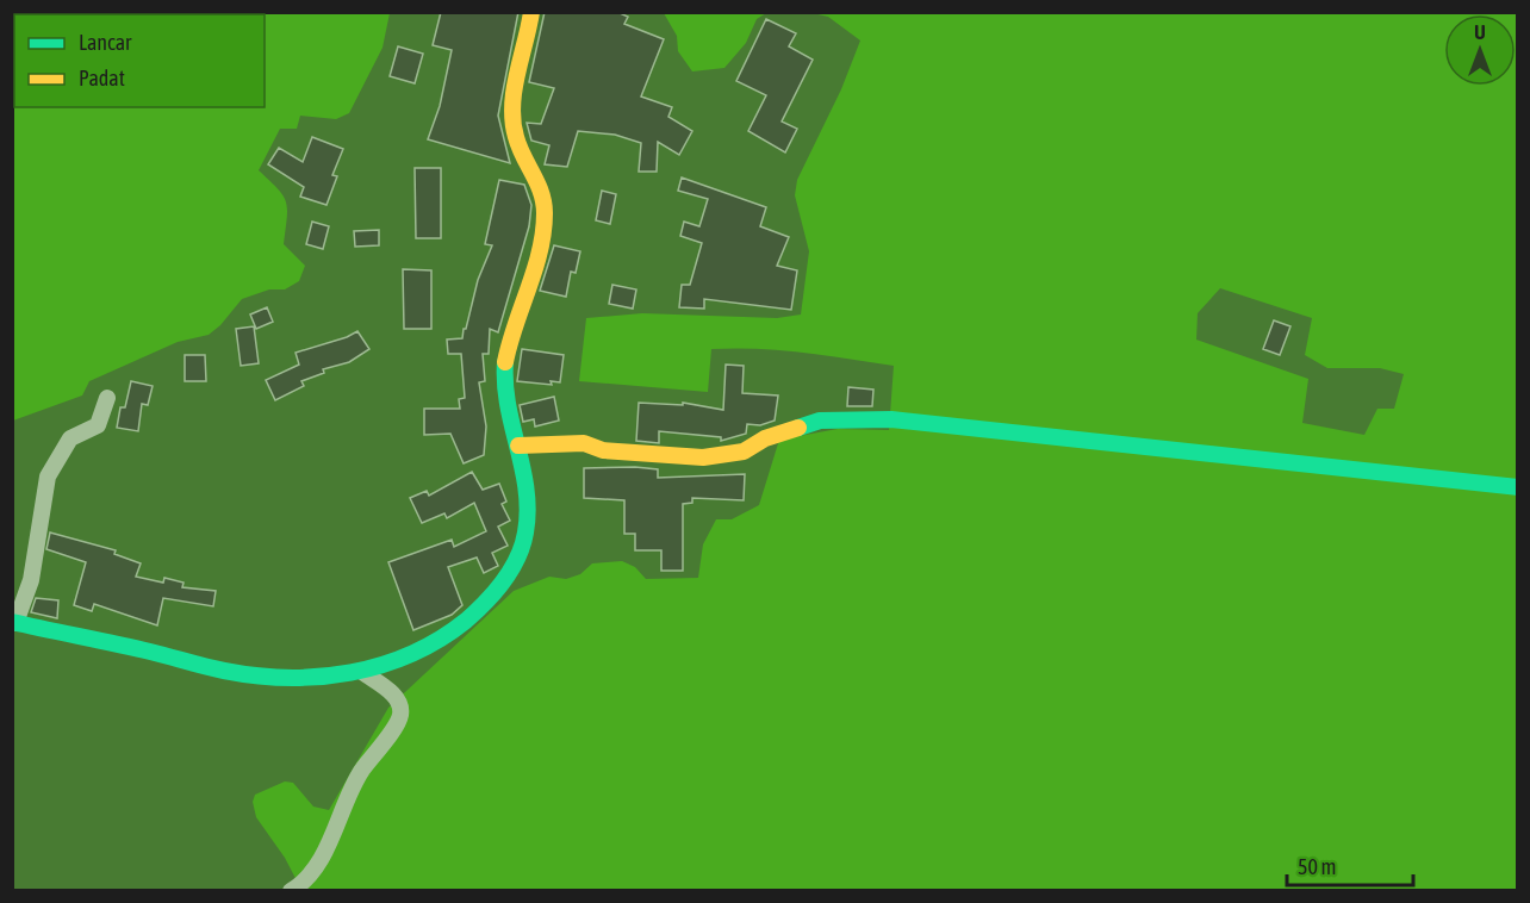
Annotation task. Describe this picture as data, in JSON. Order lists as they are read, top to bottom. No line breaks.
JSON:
{"legend":["Lancar","Padat"],"scale_bar":"50 m","north":"top"}
